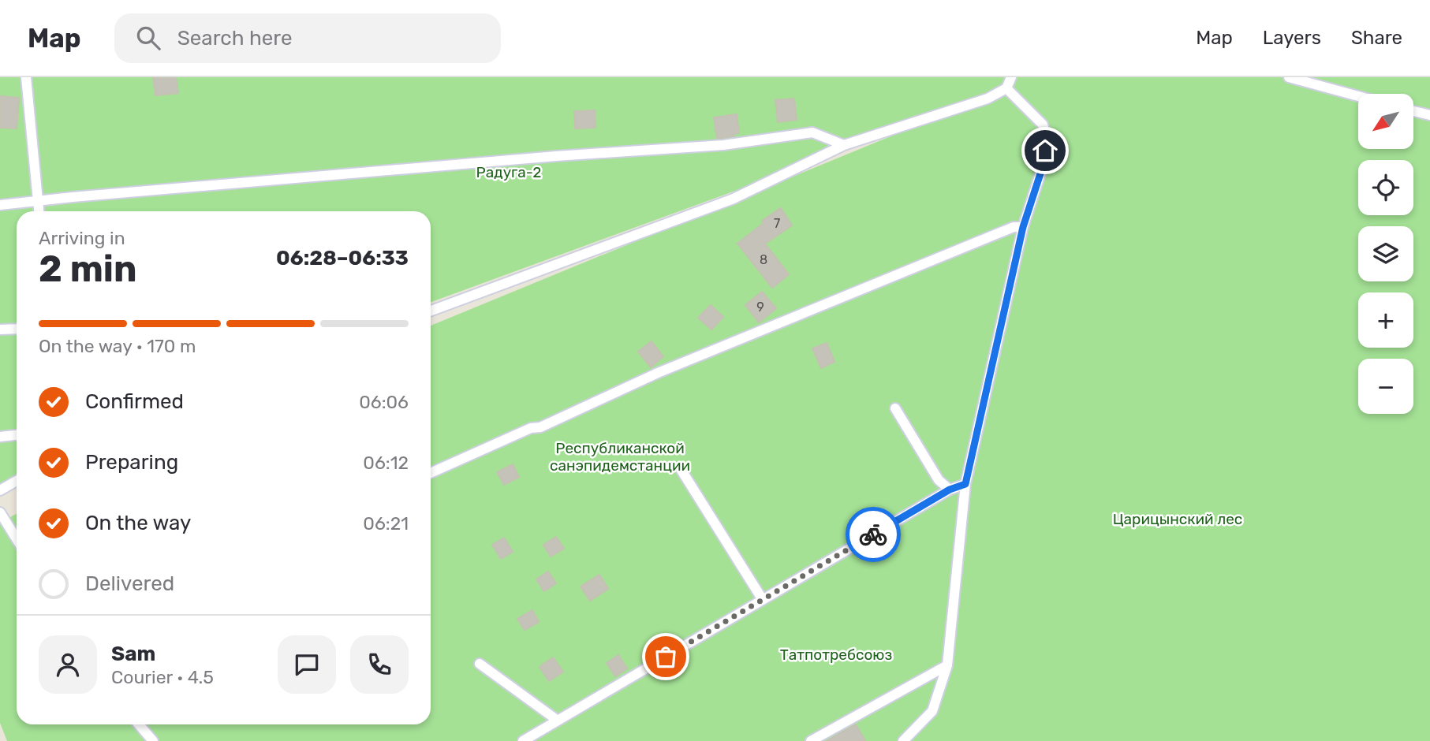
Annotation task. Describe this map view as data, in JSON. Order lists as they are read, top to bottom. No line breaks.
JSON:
{"parks":["Радуга-2","Республиканской санэпидемстанции","Царицынский лес","Татпотребсоюз"],"house_numbers":["7","8","9"],"north":"bottom left","page":{"header":"Map","search":"Search here","nav":["Map","Layers","Share"],"map_buttons":["+","−"],"heading":["2 min","Arriving in","06:28–06:33"],"panel":["Sam","Courier · 4.5"],"bar":"On the way · 170 m","list":[["Confirmed","06:06"],["Preparing","06:12"],["On the way","06:21"],"Delivered"]}}
